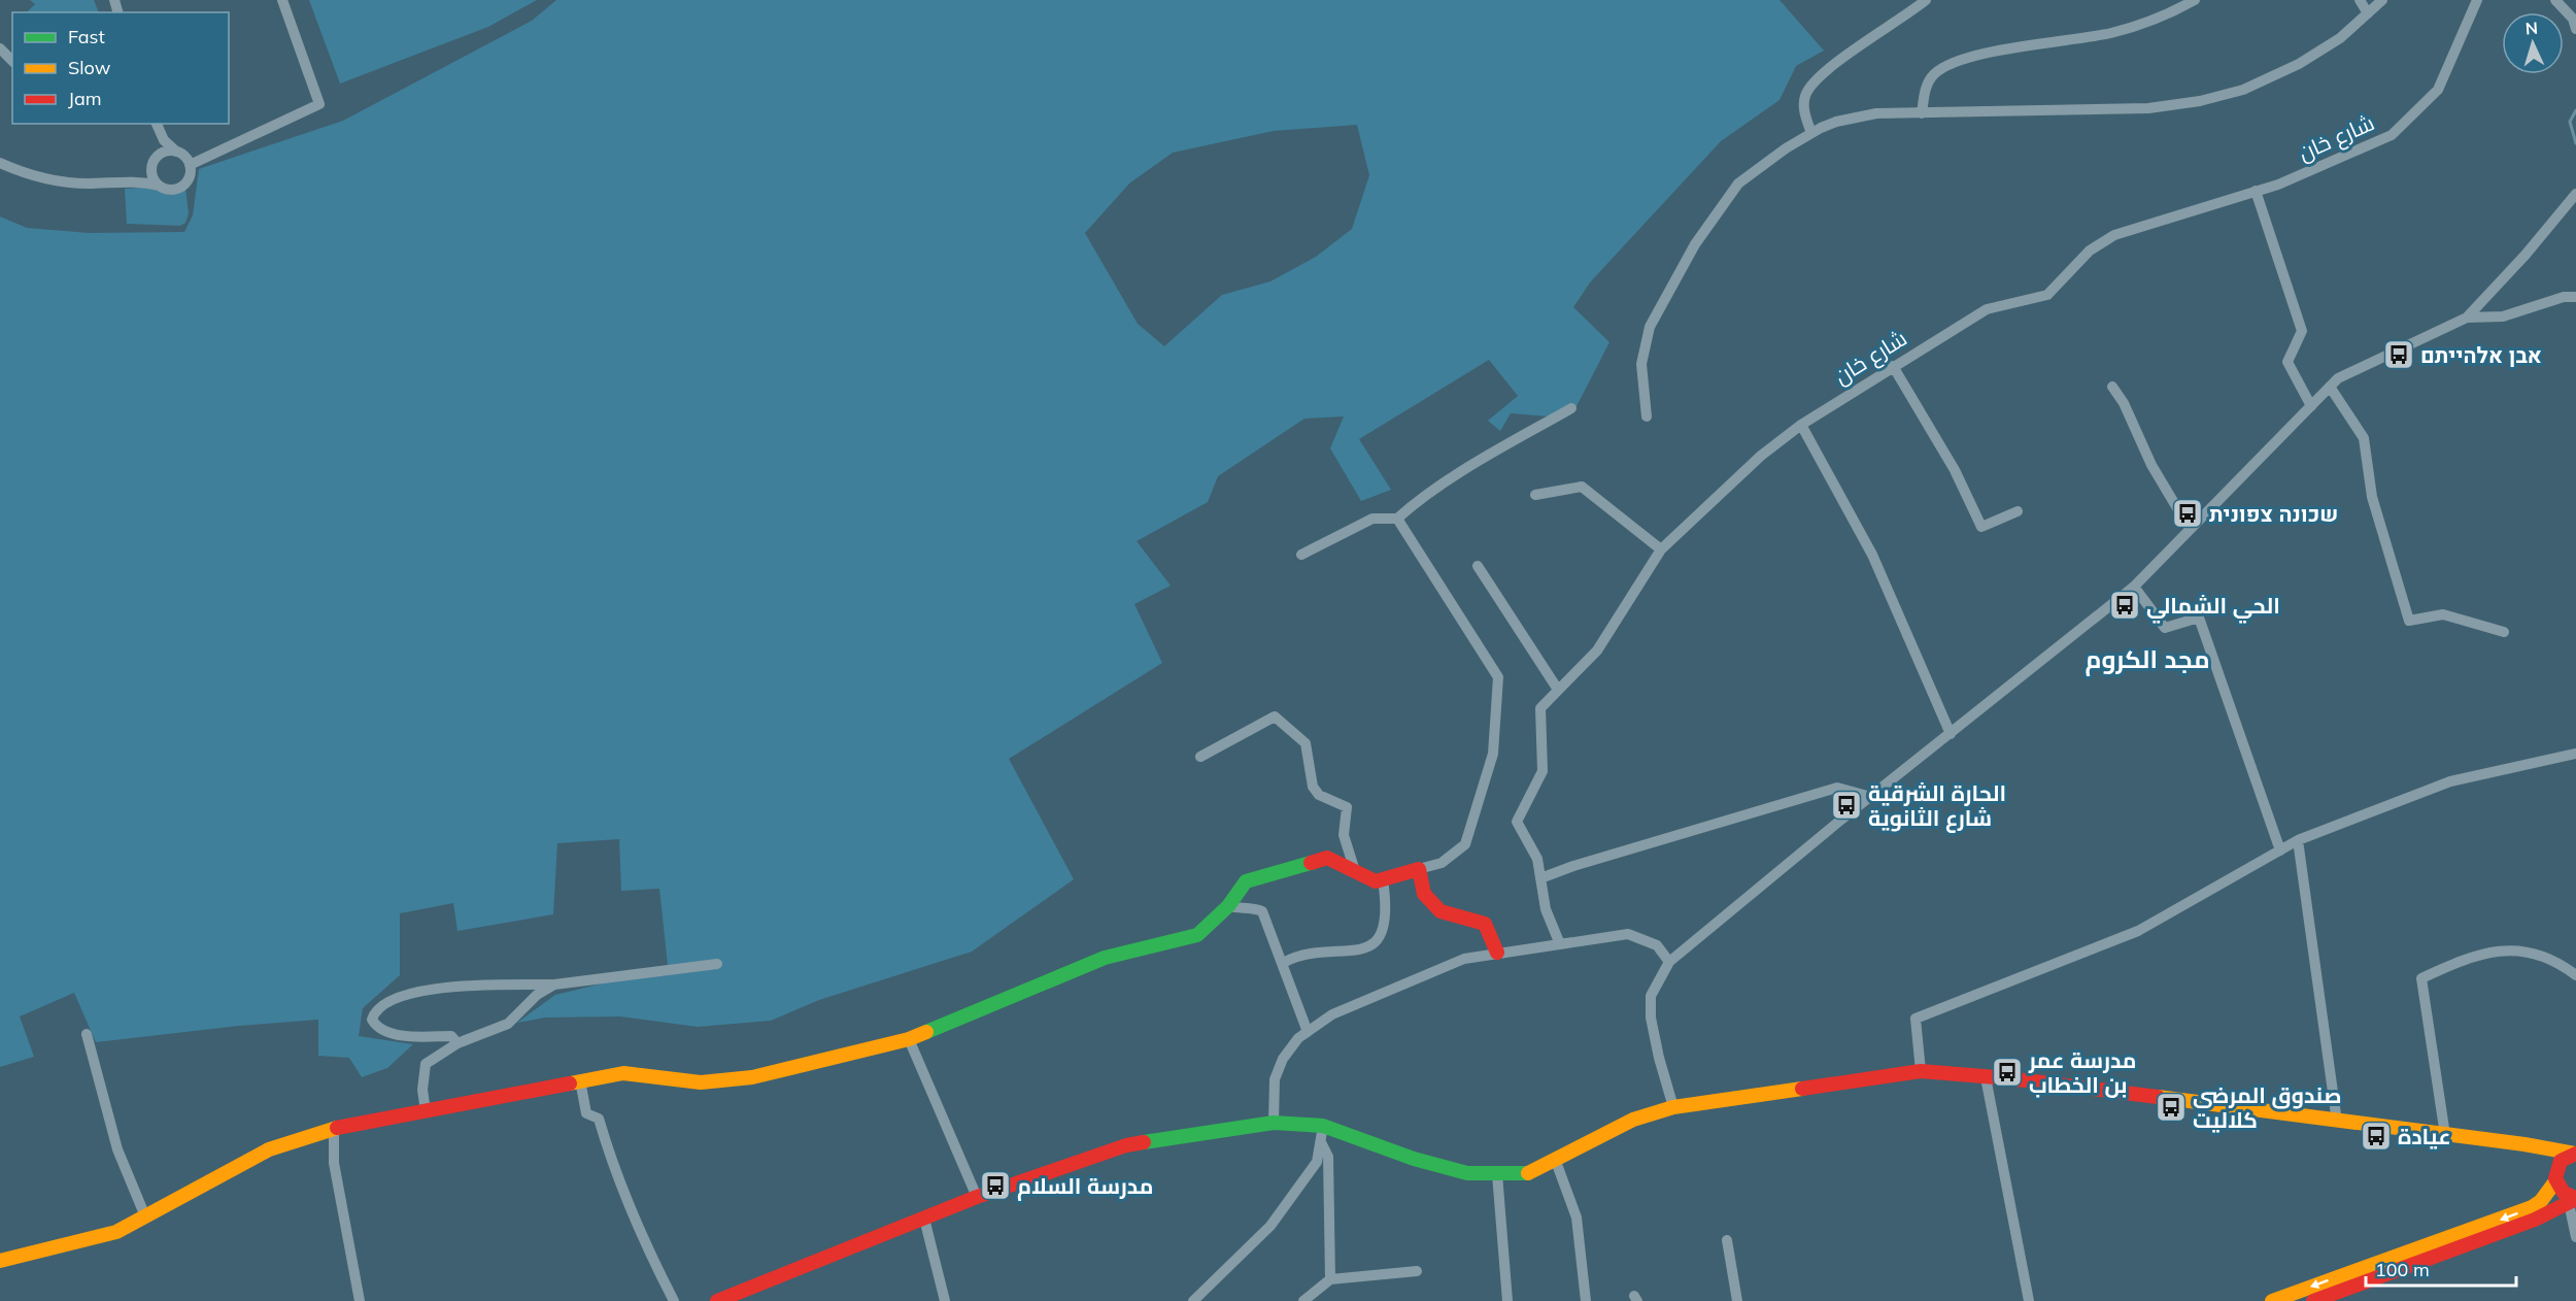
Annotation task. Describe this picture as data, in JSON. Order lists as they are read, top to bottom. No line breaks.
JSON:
{"streets":{"street":["شارع خان"]},"districts":["مجد الكروم"],"places":{"bus stop":["אבן אלהייתם","שכונה צפונית","الحي الشمالي","الحارة الشرقية شارع الثانوية","مدرسة عمر بن الخطاب","صندوق المرضى كلاليت","عيادة","مدرسة السلام"]},"legend":["Fast","Slow","Jam"],"scale_bar":"100 m","north":"top"}
